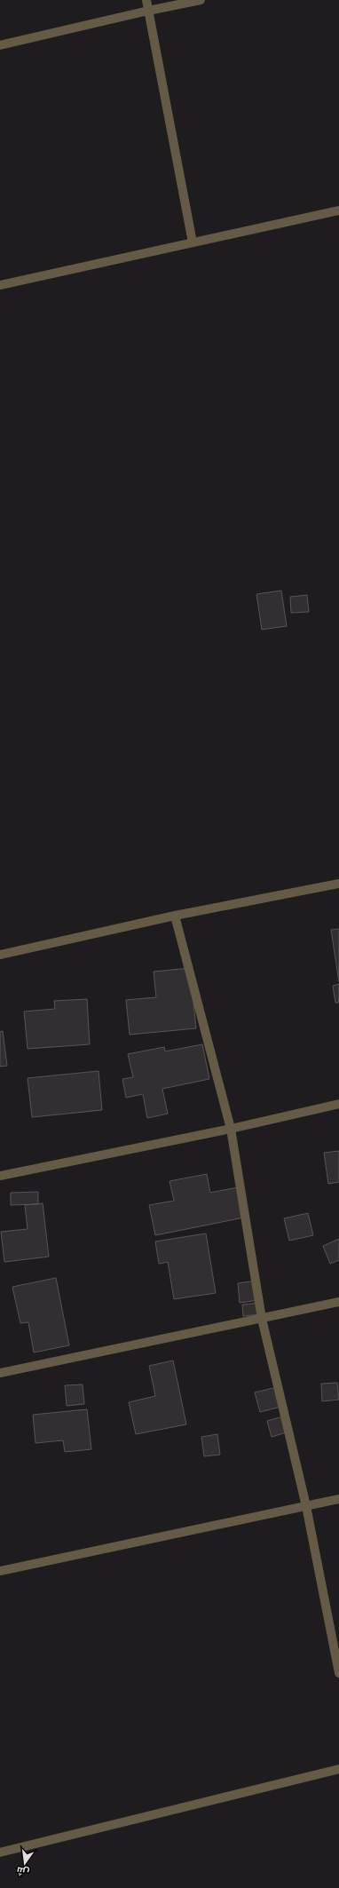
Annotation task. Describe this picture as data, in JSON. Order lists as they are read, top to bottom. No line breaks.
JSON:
{"north":"bottom"}
